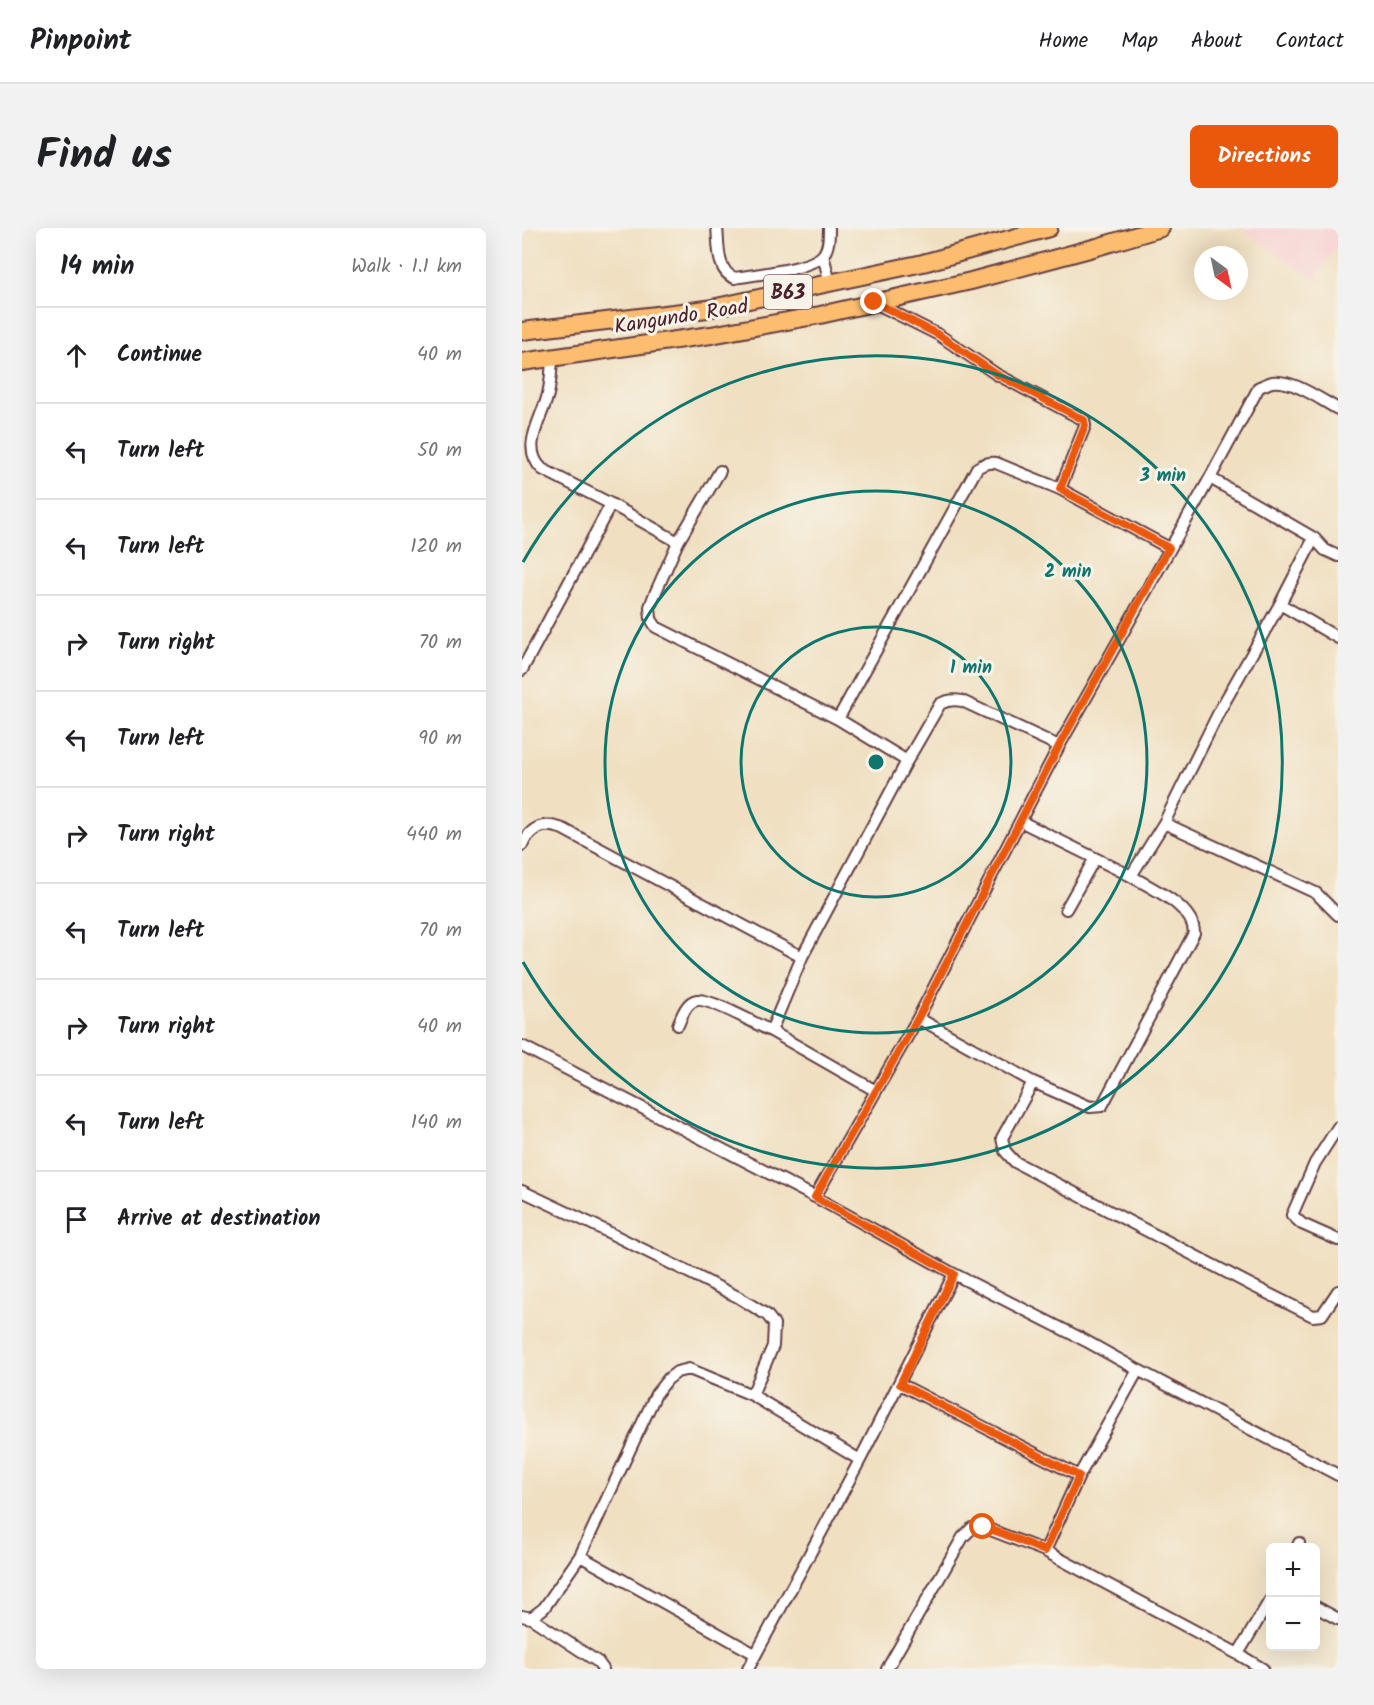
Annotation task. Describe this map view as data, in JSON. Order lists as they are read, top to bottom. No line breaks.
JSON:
{"streets":{"highway":["B63","Kangundo Road"]},"north":"bottom right","page":{"header":"Pinpoint","nav":["Home","Map","About","Contact"],"title":"Find us","buttons":"Directions","heading":["14 min","Walk · 1.1 km"],"list":[["Continue","40 m"],["Turn left","50 m"],["Turn left","120 m"],["Turn right","70 m"],["Turn left","90 m"],["Turn right","440 m"],["Turn left","70 m"],["Turn right","40 m"],["Turn left","140 m"],"Arrive at destination"],"map_buttons":["+","−"]},"rings":["3 min","2 min","1 min"]}
